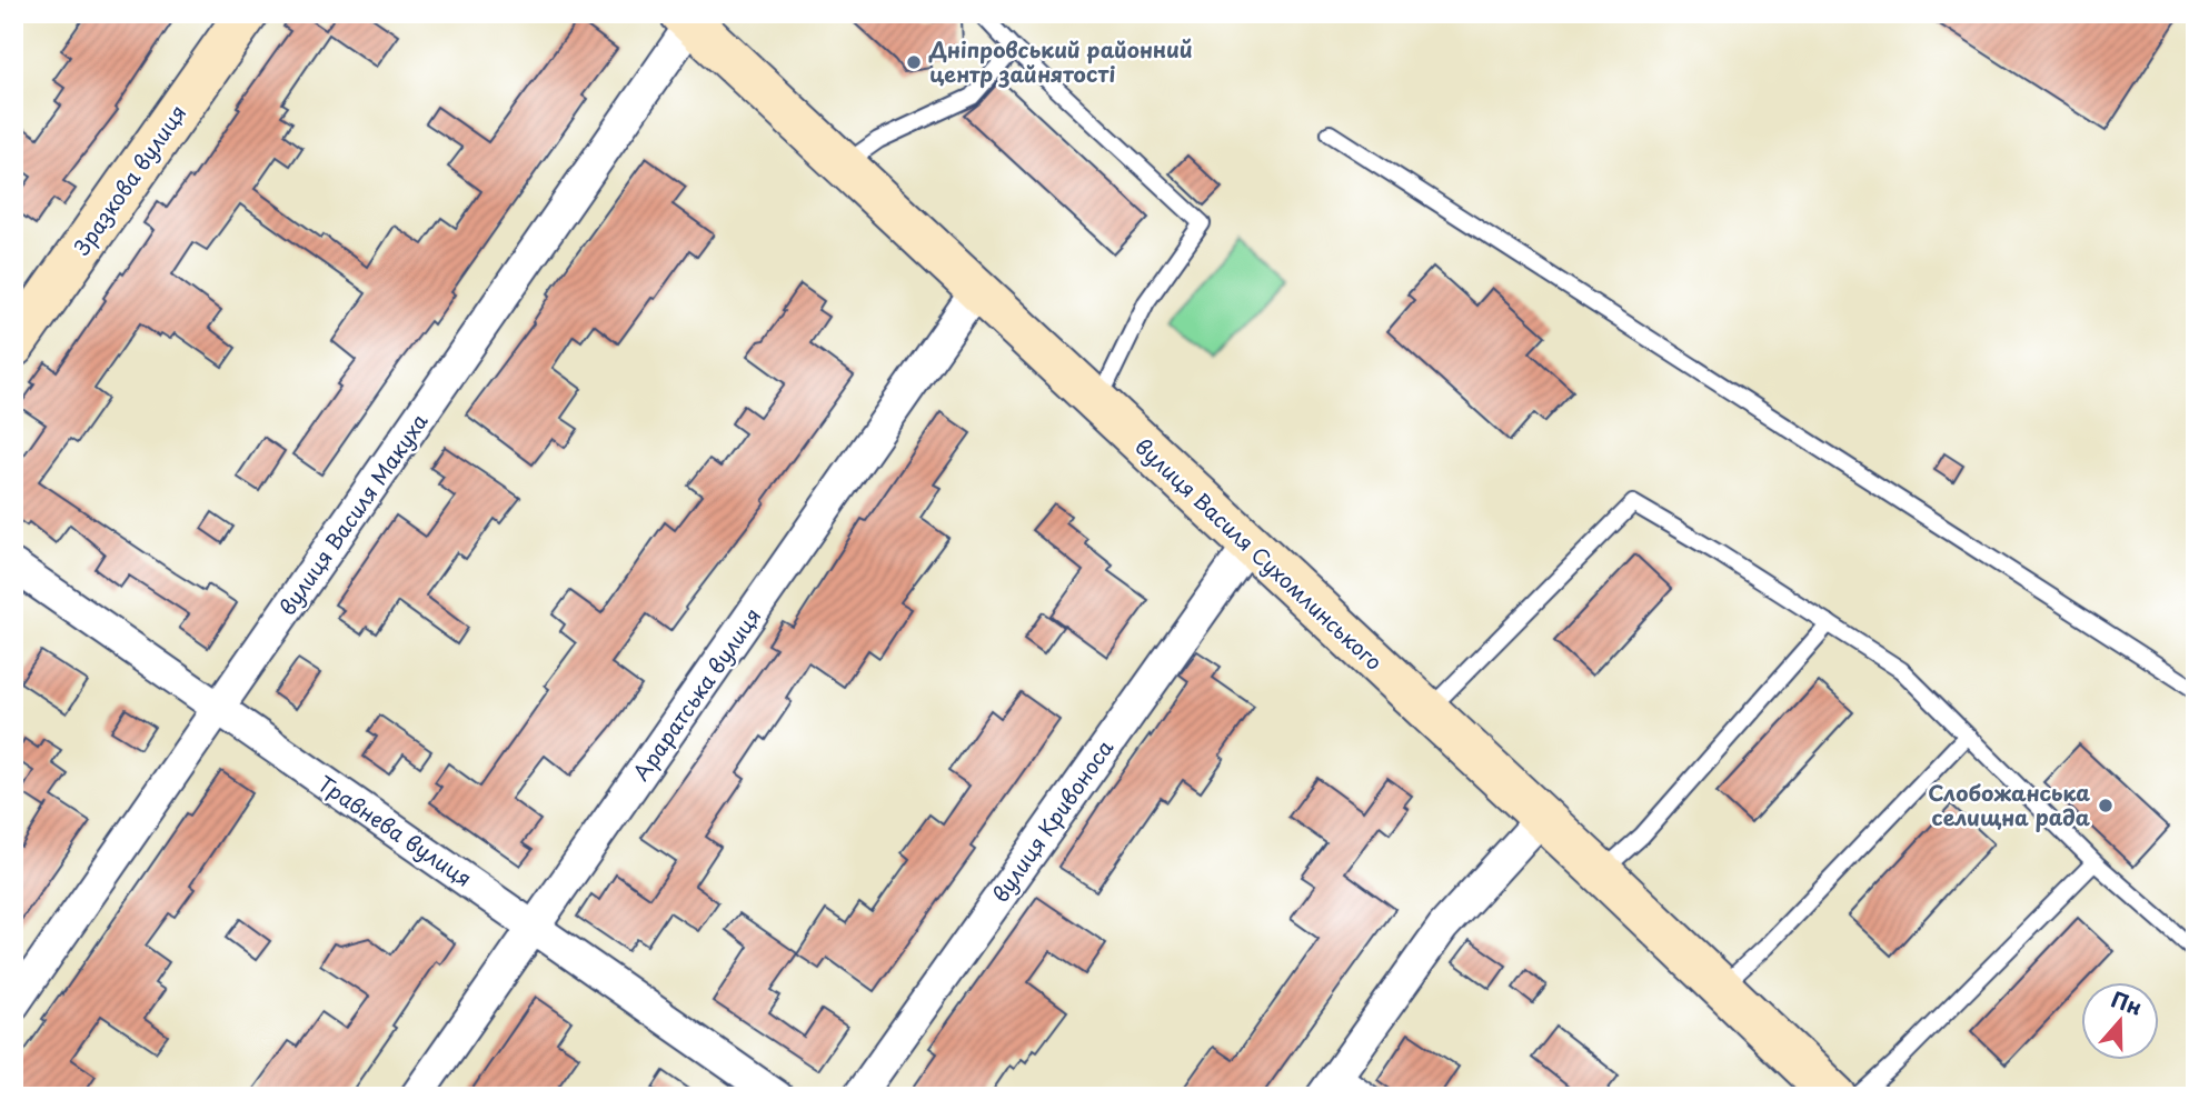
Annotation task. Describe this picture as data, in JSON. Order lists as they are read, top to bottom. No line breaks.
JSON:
{"streets":{"main road":["Зразкова вулиця","вулиця Василя Сухомлинського"],"street":["вулиця Василя Макуха","Араратська вулиця","вулиця Кривоноса","Травнева вулиця"]},"crossings":[["вулиця Василя Макуха","вулиця Василя Сухомлинського"],["вулиця Василя Макуха","Травнева вулиця"],["вулиця Василя Сухомлинського","Араратська вулиця"],["вулиця Василя Сухомлинського","вулиця Кривоноса"],["Араратська вулиця","Травнева вулиця"]],"places":["Дніпровський районний центр зайнятості","Слобожанська селищна рада"],"north":"top"}
